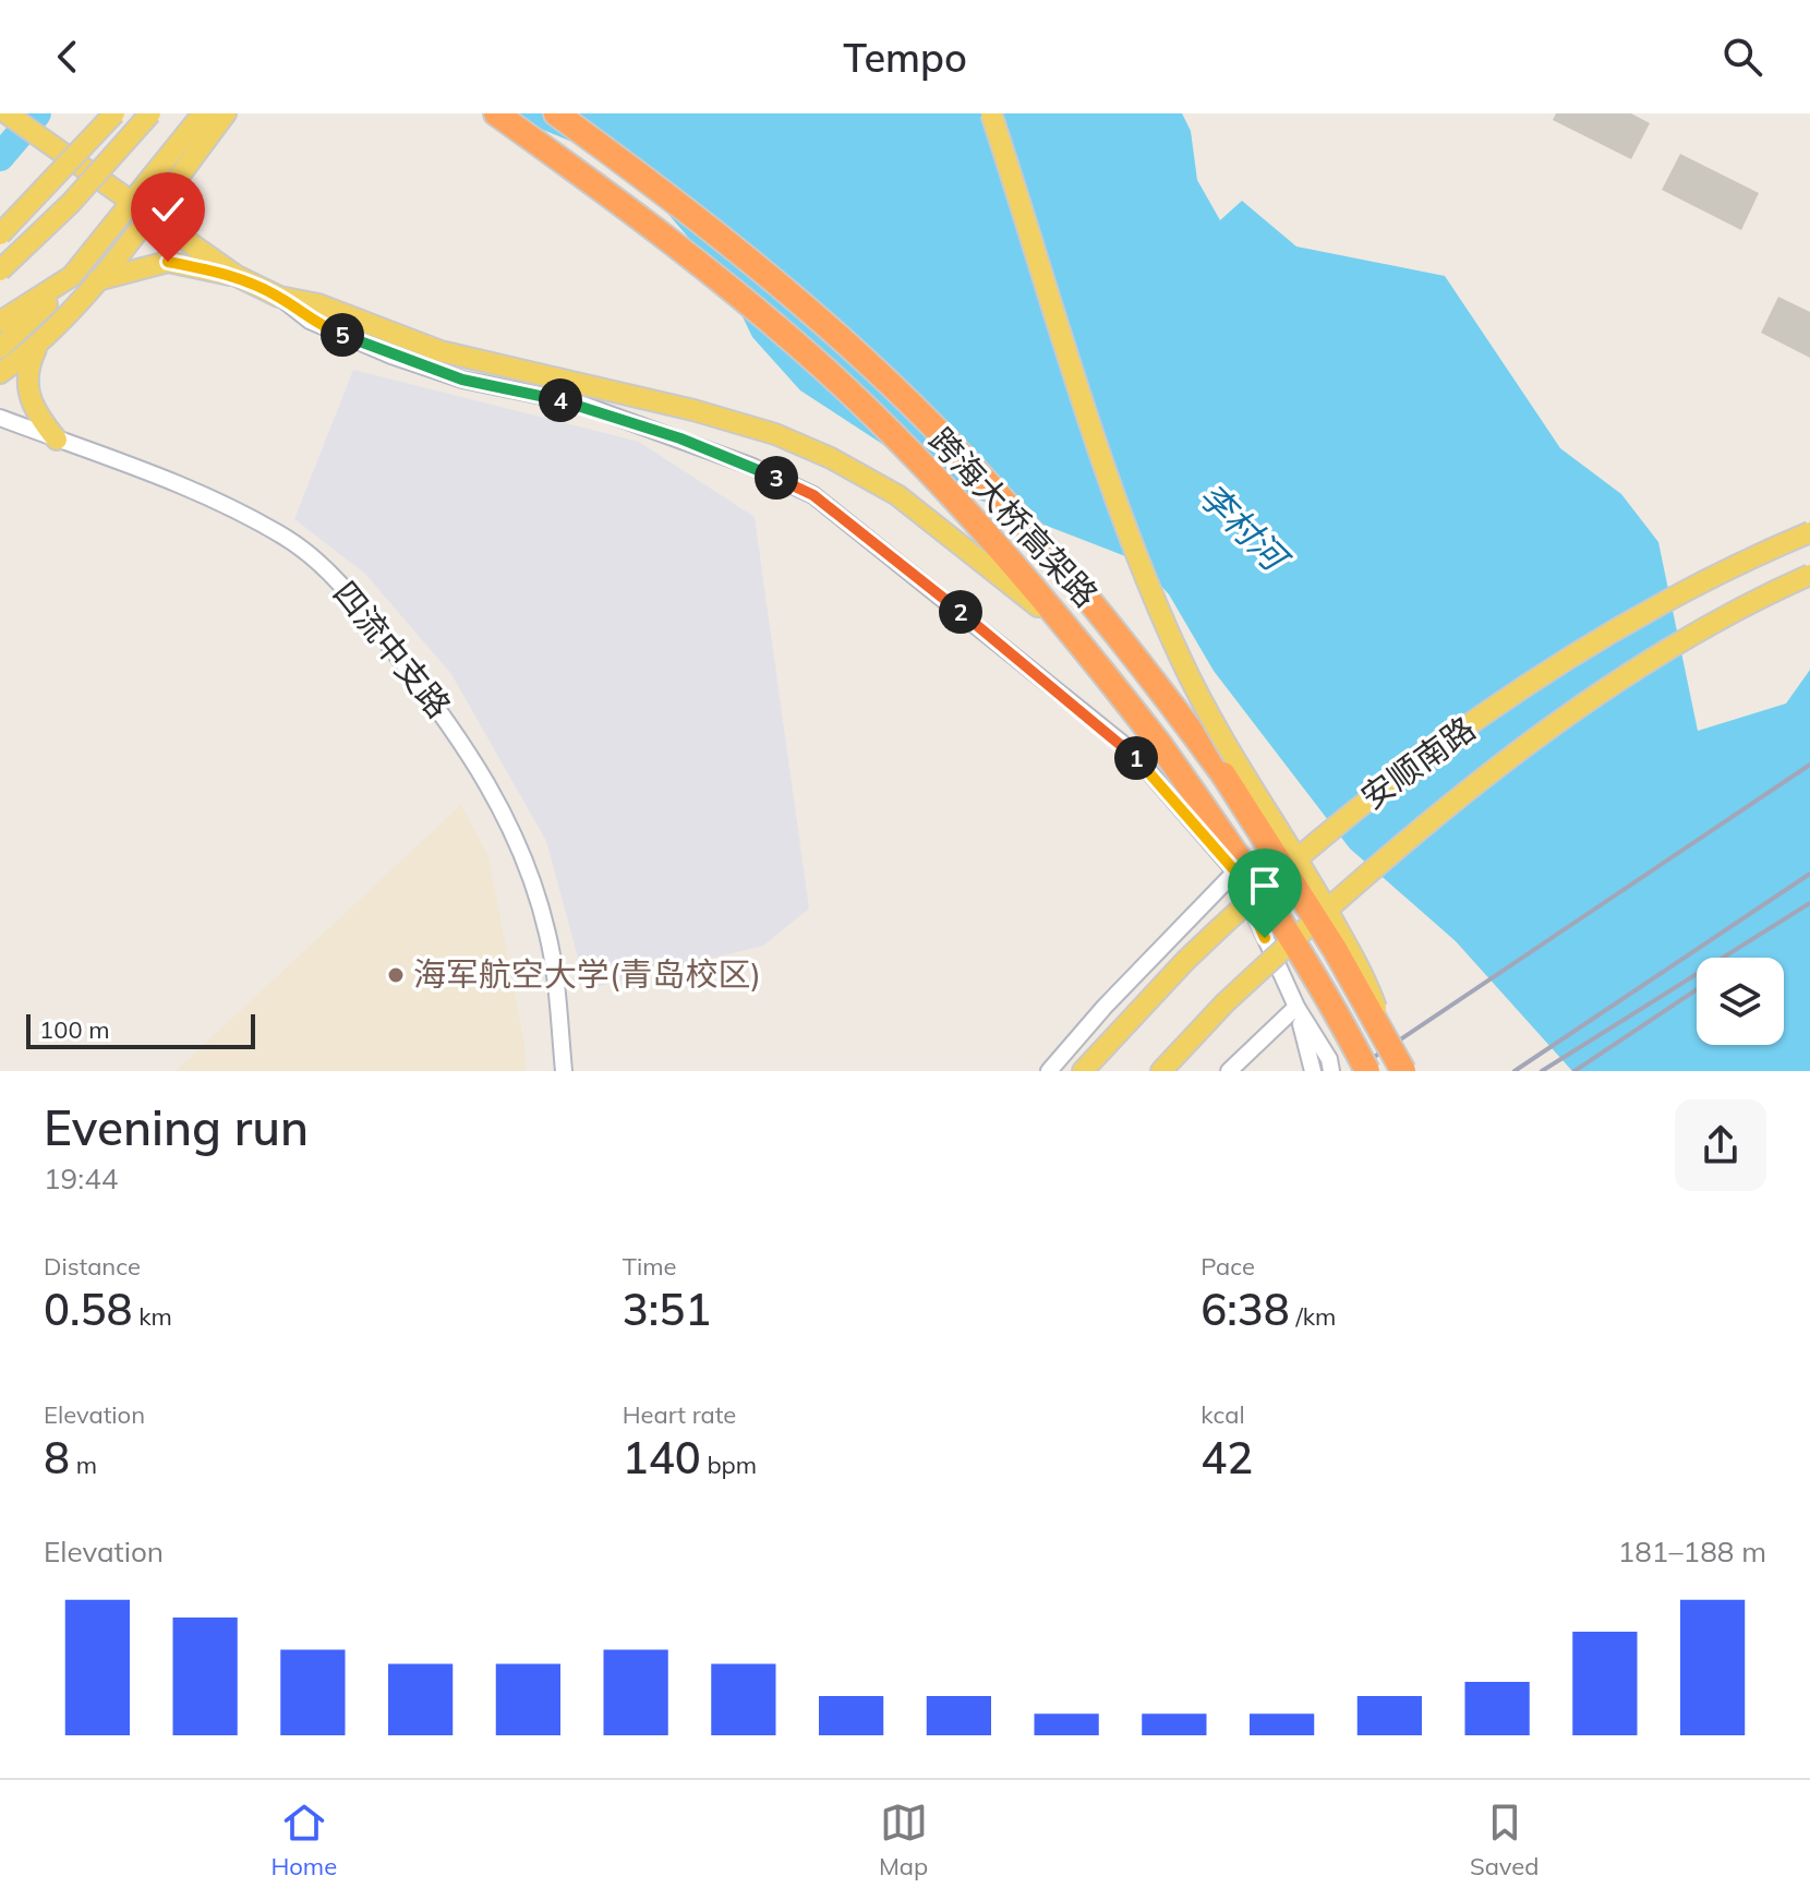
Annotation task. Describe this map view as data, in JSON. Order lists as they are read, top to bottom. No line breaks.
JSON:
{"streets":{"highway":["跨海大桥高架路"],"main road":["安顺南路"],"street":["四流中支路"]},"water":["李村河"],"places":["海军航空大学(青岛校区)"],"scale_bar":"100 m","page":{"header":"Tempo","pins":["5","4","3","2","1"],"scale":"100 m","heading":["Evening run","19:44"],"stats":[["Distance","0.58 km"],["Time","3:51"],["Pace","6:38 /km"],["Elevation","8 m"],["Heart rate","140 bpm"],["kcal","42"]],"chart":["Elevation","181–188 m"],"tabs":["Home","Map","Saved"]}}
